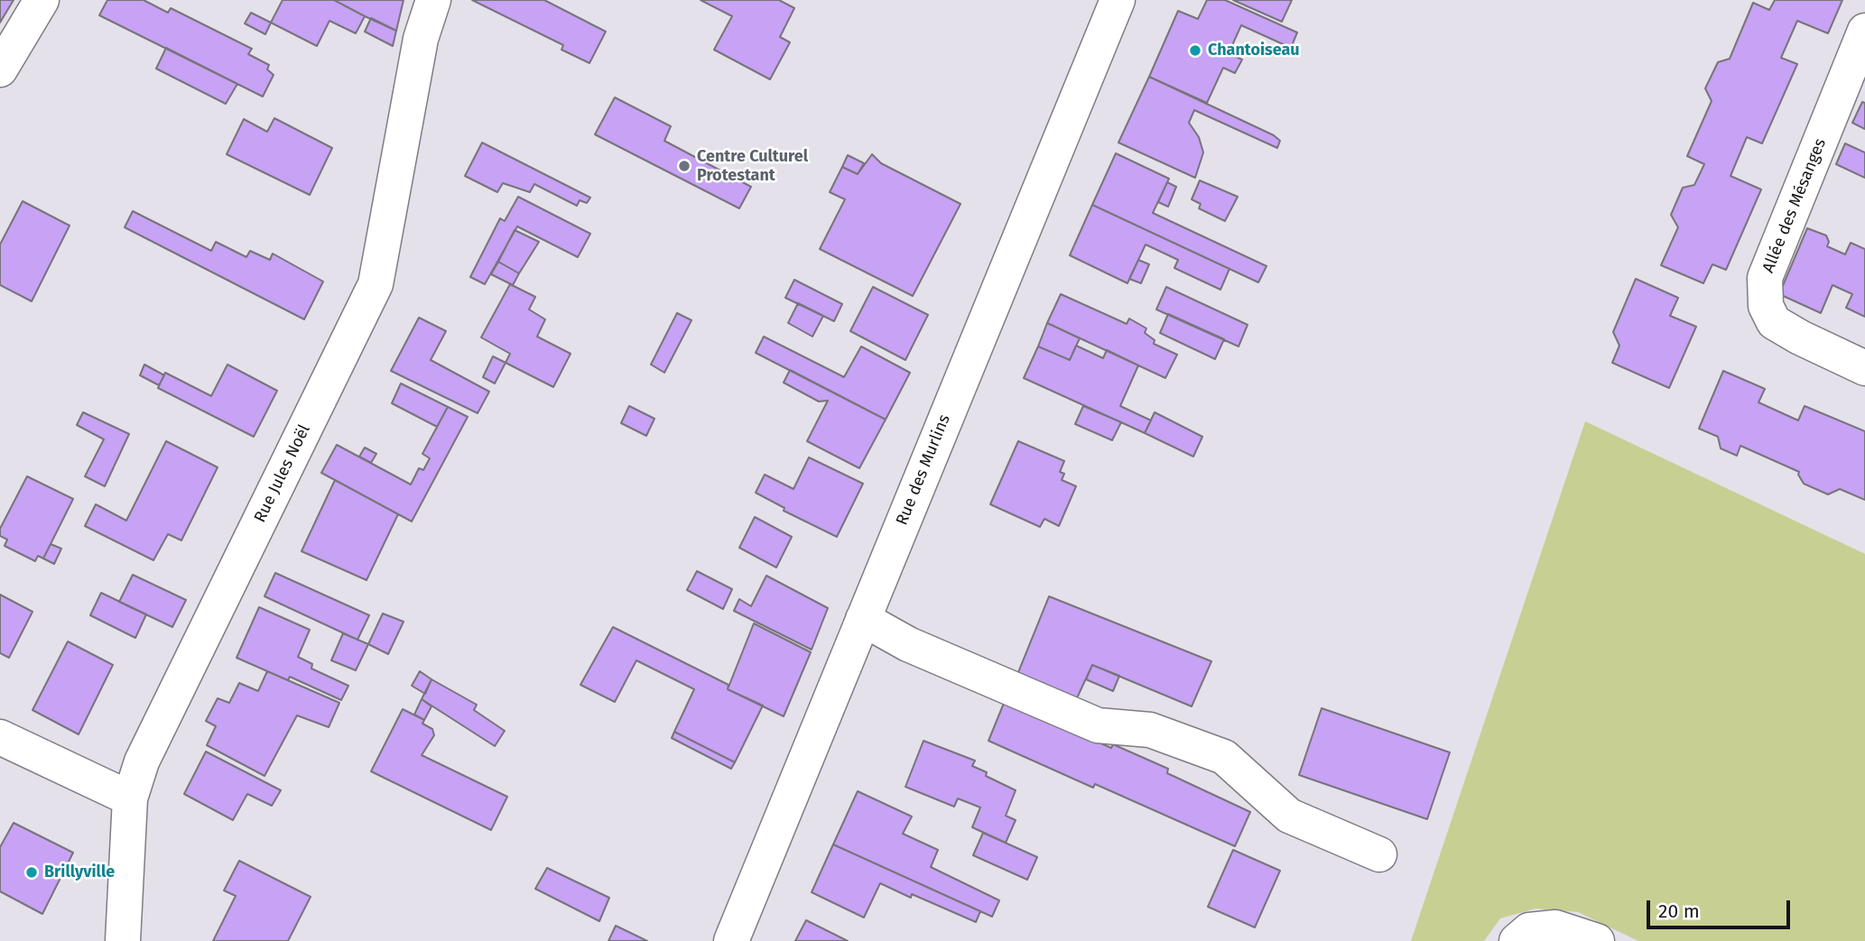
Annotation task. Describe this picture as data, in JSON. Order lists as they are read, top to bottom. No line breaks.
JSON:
{"streets":{"street":["Allée des Mésanges","Rue des Murlins","Rue Jules Noël"]},"places":["Chantoiseau","Centre Culturel Protestant","Brillyville"],"scale_bar":"20 m"}
